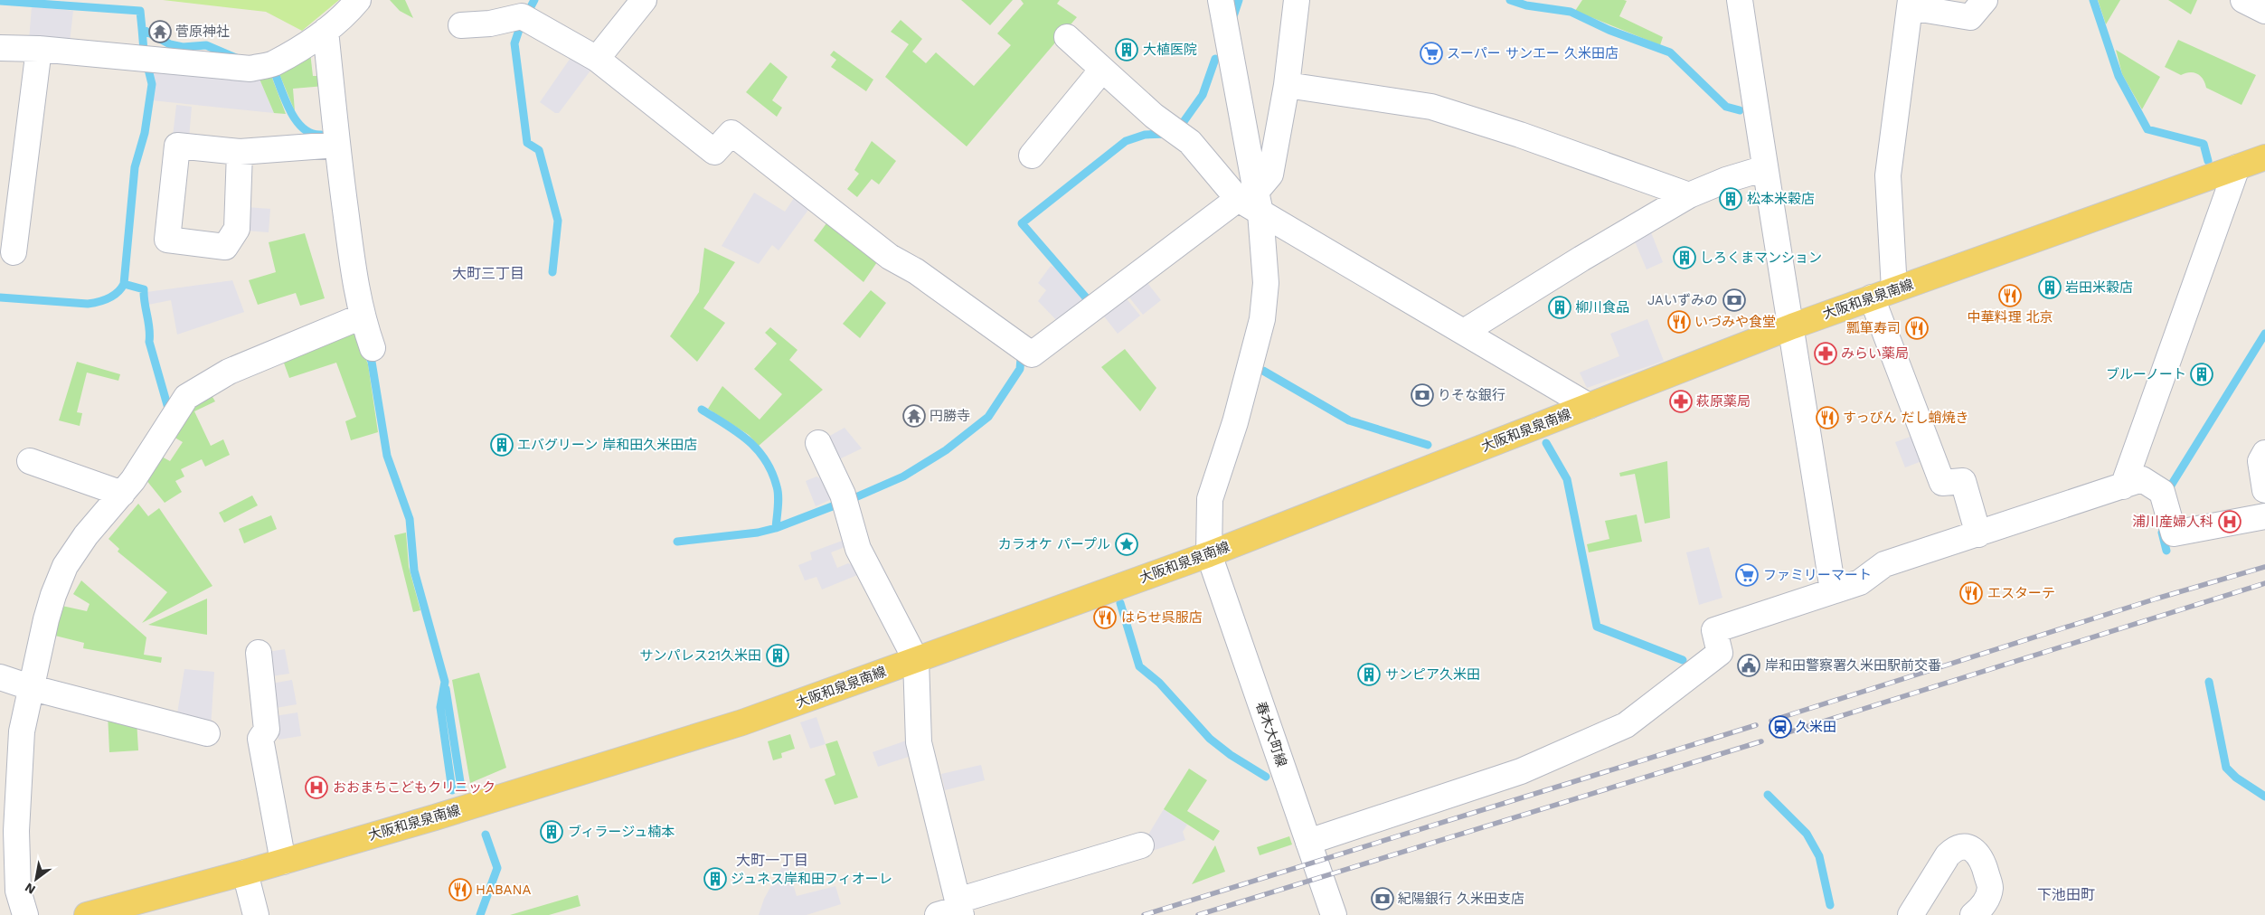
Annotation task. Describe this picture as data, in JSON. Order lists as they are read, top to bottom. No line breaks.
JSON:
{"streets":{"main road":["大阪和泉泉南線"],"street":["春木大町線"]},"crossings":[["大阪和泉泉南線","春木大町線"]],"districts":["大町三丁目","大町一丁目","下池田町"],"places":{"temple":["菅原神社","円勝寺"],"building":["大植医院","松本米穀店","しろくまマンション","岩田米穀店","柳川食品","ブルーノート","エバグリーン 岸和田久米田店","サンパレス21久米田","サンピア久米田","ブィラージュ楠本","ジュネス岸和田フィオーレ"],"supermarket":["スーパー サンエー 久米田店","ファミリーマート"],"restaurant":["中華料理 北京","いづみや食堂","瓢箪寿司","すっぴん だし蛸焼き","エスターテ","はらせ呉服店","HABANA"],"bank":["JAいずみの","りそな銀行","紀陽銀行 久米田支店"],"pharmacy":["みらい薬局","萩原薬局"],"hospital":["浦川産婦人科","おおまちこどもクリニック"],"place":["カラオケ パープル"],"public building":["岸和田警察署久米田駅前交番"],"station":["久米田"]},"north":"bottom left"}
